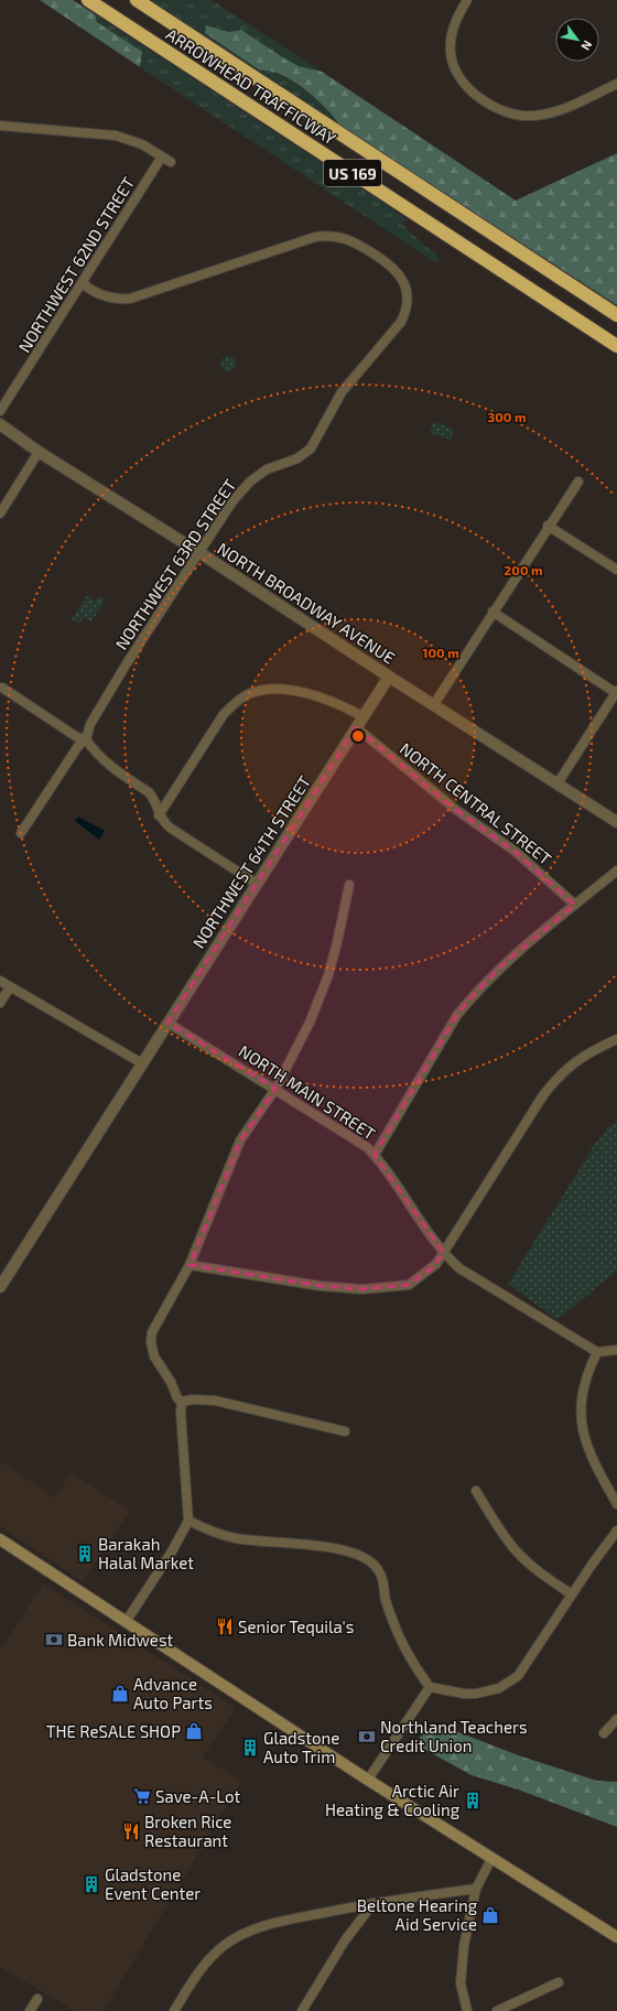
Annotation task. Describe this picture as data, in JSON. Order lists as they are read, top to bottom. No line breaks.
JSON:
{"streets":{"highway":["ARROWHEAD TRAFFICWAY","US 169"],"street":["NORTHWEST 62ND STREET","NORTHWEST 63RD STREET","NORTH BROADWAY AVENUE","NORTH CENTRAL STREET","NORTHWEST 64TH STREET","NORTH MAIN STREET"]},"crossings":[["NORTHWEST 62ND STREET","NORTHWEST 63RD STREET"],["NORTHWEST 63RD STREET","NORTH BROADWAY AVENUE"],["NORTH BROADWAY AVENUE","NORTHWEST 64TH STREET"],["NORTH CENTRAL STREET","NORTHWEST 64TH STREET"],["NORTHWEST 64TH STREET","NORTH MAIN STREET"]],"places":{"building":["Barakah Halal Market","Gladstone Auto Trim","Arctic Air Heating & Cooling","Gladstone Event Center"],"restaurant":["Senior Tequila's","Broken Rice Restaurant"],"bank":["Bank Midwest","Northland Teachers Credit Union"],"shop":["Advance Auto Parts","THE ReSALE SHOP","Beltone Hearing Aid Service"],"supermarket":["Save-A-Lot"]},"north":"bottom right","rings":["300 m","200 m","100 m"]}
